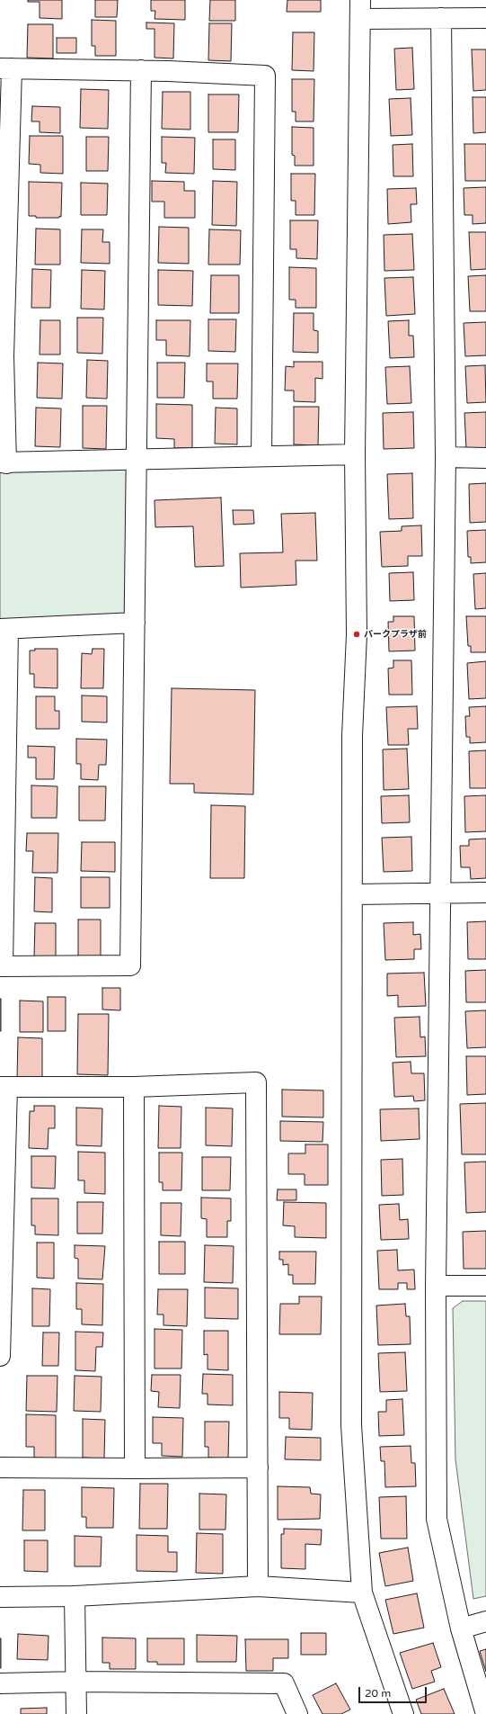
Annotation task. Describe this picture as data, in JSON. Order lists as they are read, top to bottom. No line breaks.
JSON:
{"places":["パークプラザ前"],"scale_bar":"20 m"}
